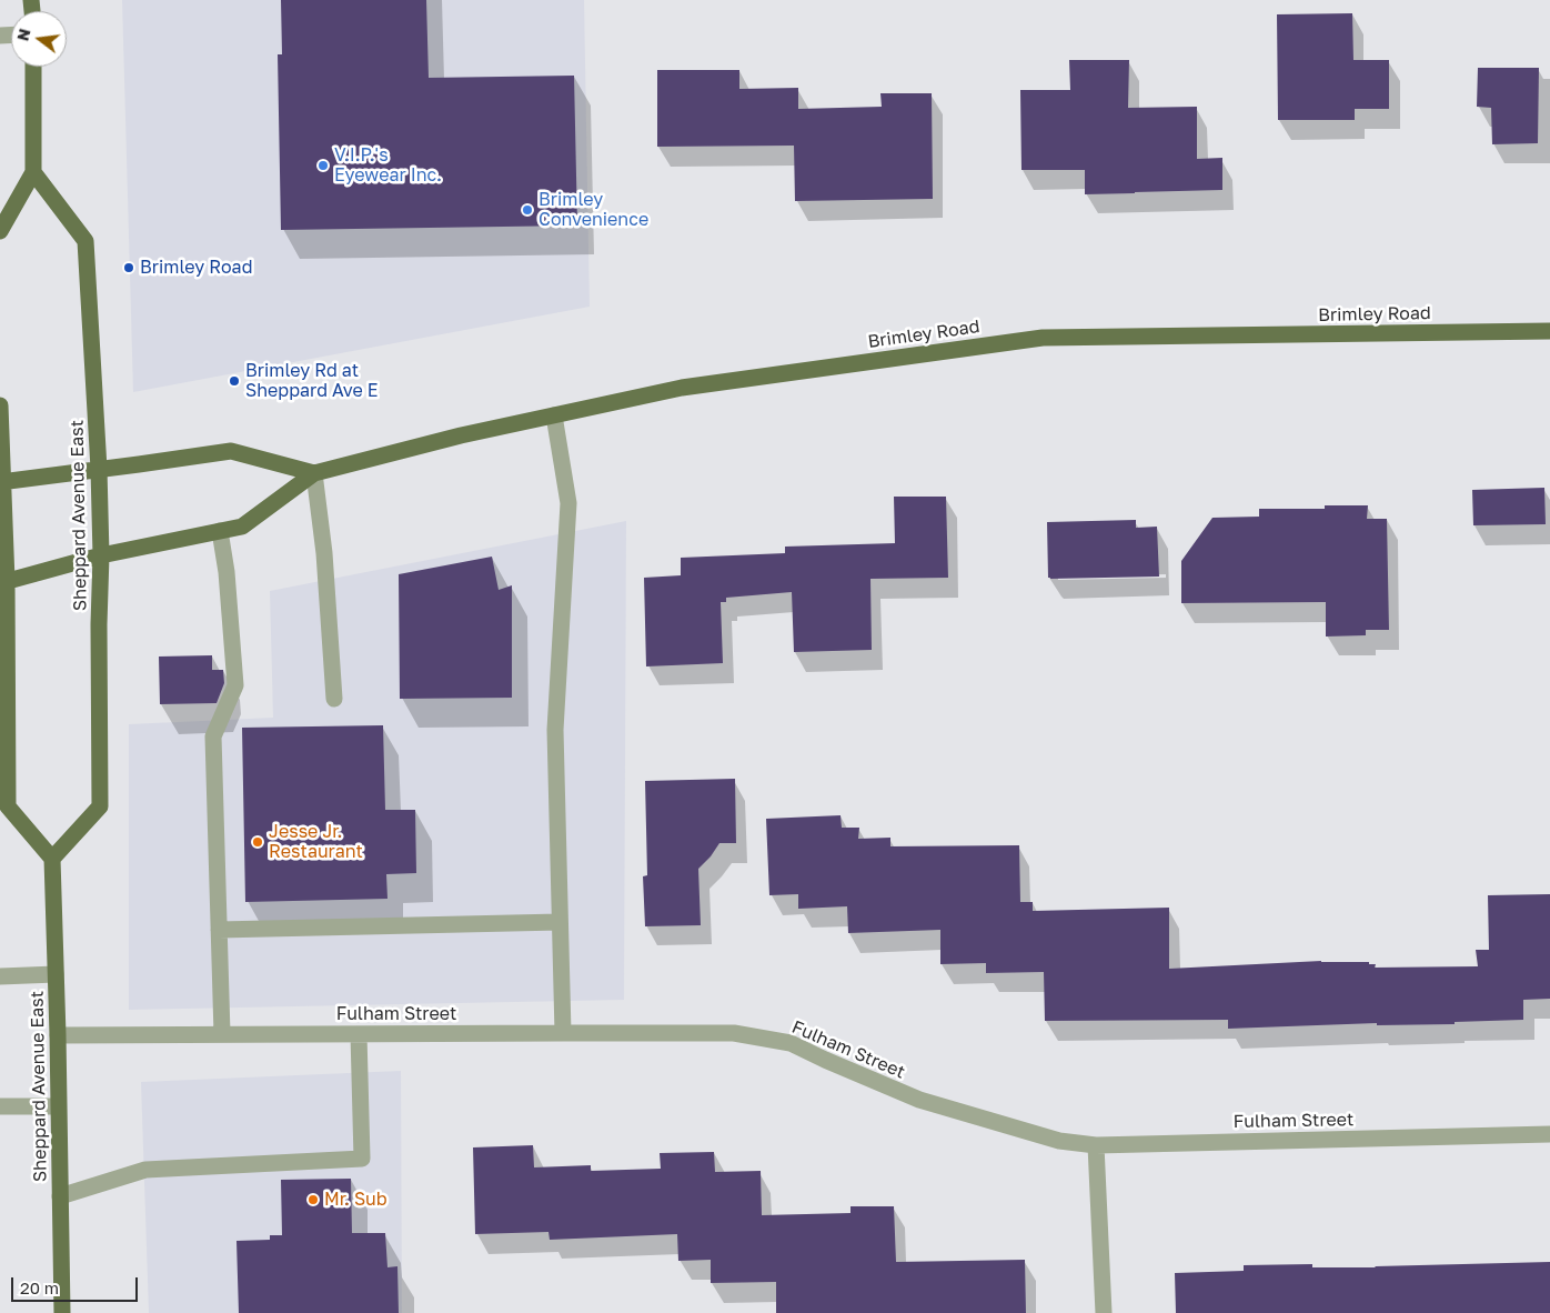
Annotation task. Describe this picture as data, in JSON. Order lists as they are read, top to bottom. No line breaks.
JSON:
{"streets":{"main road":["Brimley Road","Sheppard Avenue East"],"street":["Fulham Street"]},"crossings":[["Brimley Road","Sheppard Avenue East"],["Sheppard Avenue East","Fulham Street"]],"places":["V.I.P.'s Eyewear Inc.","Brimley Convenience","Brimley Road","Brimley Rd at Sheppard Ave E","Jesse Jr. Restaurant","Mr. Sub"],"scale_bar":"20 m","north":"left"}
